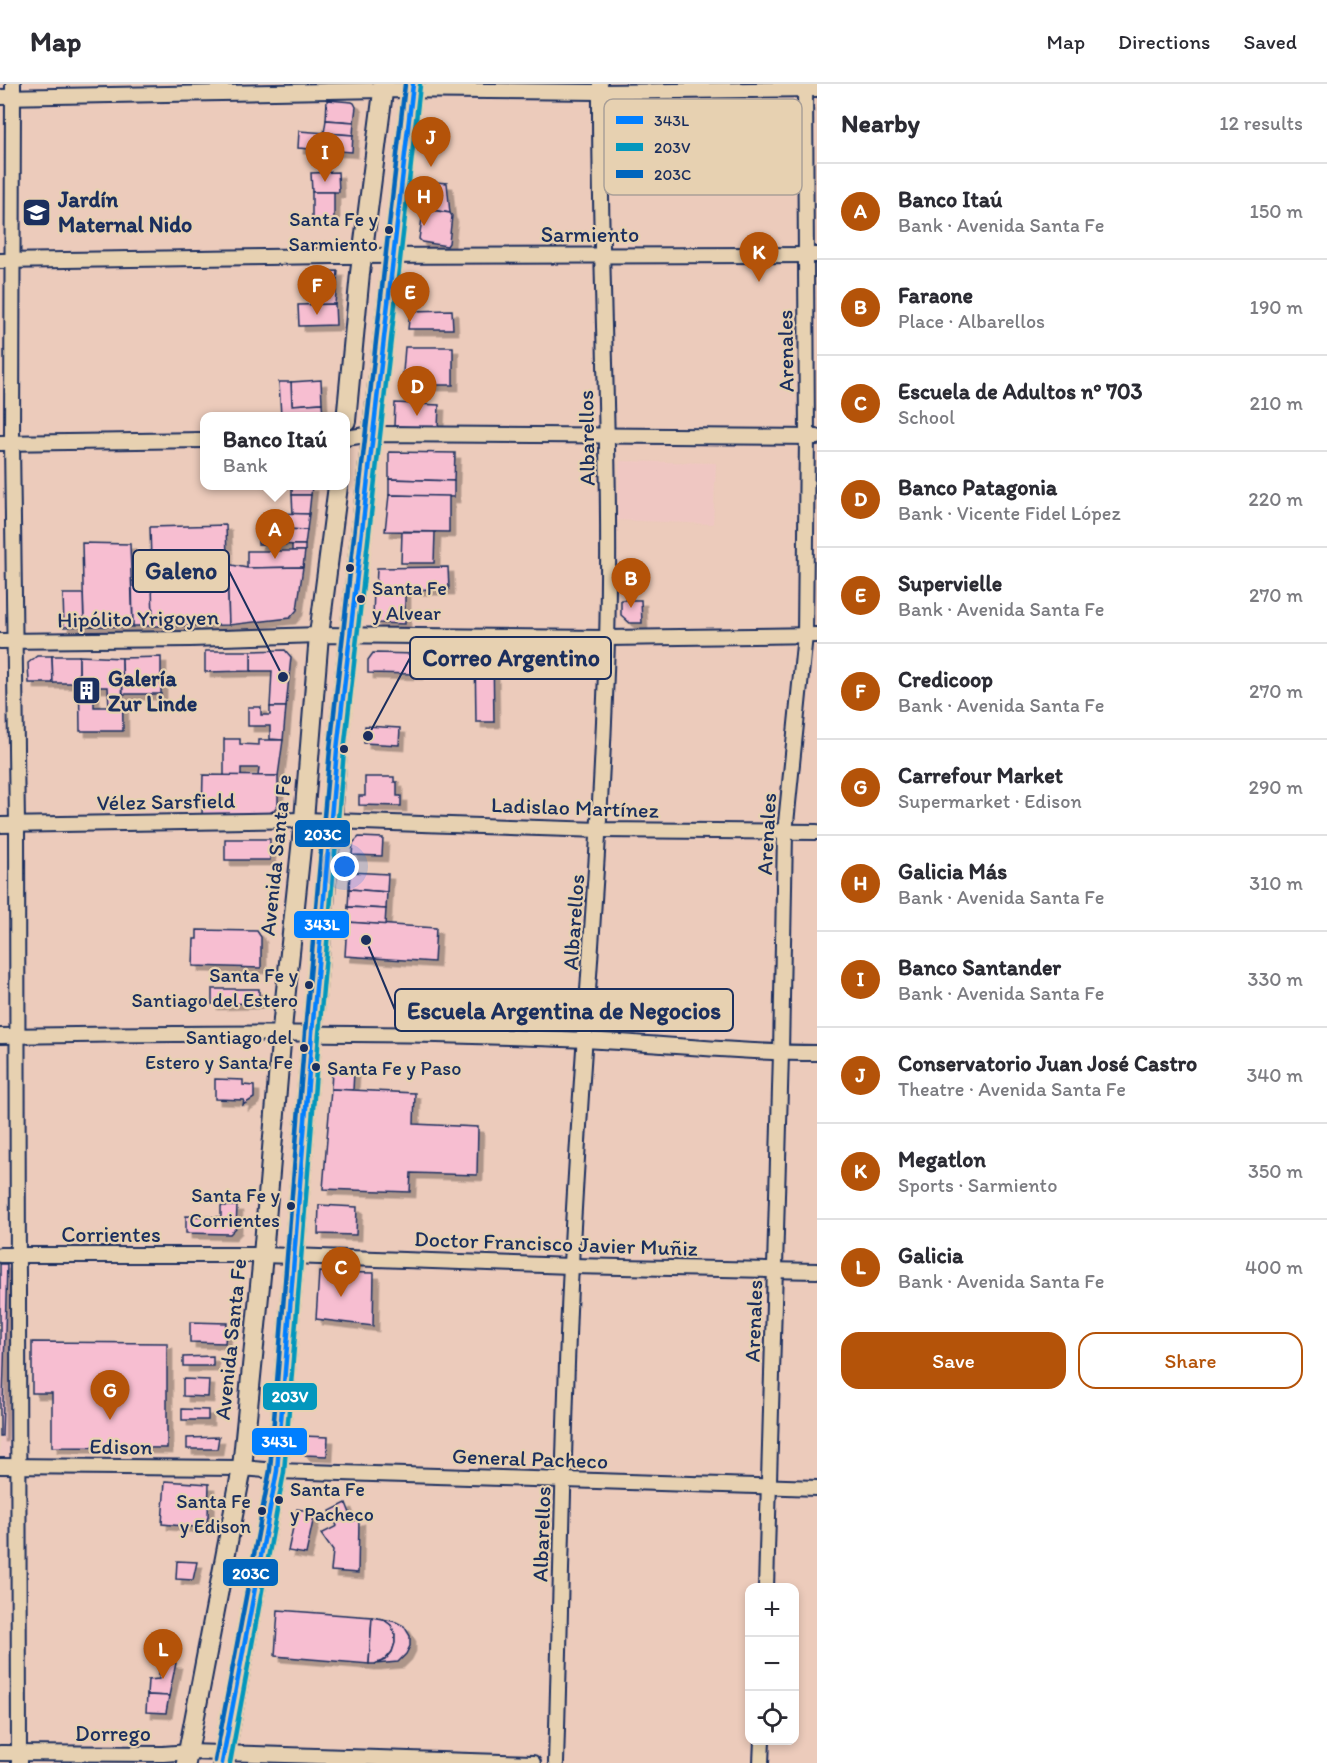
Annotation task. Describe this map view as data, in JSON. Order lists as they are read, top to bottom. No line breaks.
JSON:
{"streets":{"main road":["Avenida Santa Fe"],"street":["Sarmiento","Arenales","Albarellos","Hipólito Yrigoyen","Vélez Sarsfield","Ladislao Martínez","Corrientes","Doctor Francisco Javier Muñiz","Edison","General Pacheco","Dorrego"]},"crossings":[["Sarmiento","Arenales"],["Sarmiento","Albarellos"],["Arenales","Hipólito Yrigoyen"],["Arenales","Ladislao Martínez"],["Arenales","Doctor Francisco Javier Muñiz"],["Arenales","General Pacheco"],["Albarellos","Hipólito Yrigoyen"],["Albarellos","Ladislao Martínez"],["Albarellos","Doctor Francisco Javier Muñiz"],["Albarellos","General Pacheco"],["Hipólito Yrigoyen","Avenida Santa Fe"],["Vélez Sarsfield","Ladislao Martínez"],["Vélez Sarsfield","Avenida Santa Fe"],["Avenida Santa Fe","Corrientes"],["Avenida Santa Fe","Edison"],["Avenida Santa Fe","General Pacheco"],["Avenida Santa Fe","Dorrego"],["Corrientes","Doctor Francisco Javier Muñiz"],["Edison","General Pacheco"]],"places":{"school or university":["Jardín Maternal Nido"],"other":["Santa Fe y Sarmiento","Santa Fe y Alvear","Galeno","Correo Argentino","Escuela Argentina de Negocios","Santa Fe y Santiago del Estero","Santiago del Estero y Santa Fe","Santa Fe y Paso","Santa Fe y Corrientes","Santa Fe y Pacheco","Santa Fe y Edison"],"building":["Galería Zur Linde"]},"lines":["transit line 343L","transit line 203C","transit line 203V"],"legend":["343L","203V","203C"],"page":{"header":"Map","nav":["Map","Directions","Saved"],"heading":["Nearby","12 results"],"pins":["J","I","H","K","F","E","D","A","B","C","G","L"],"list":[{"mark":"A","name":"Banco Itaú","note":"Bank · Avenida Santa Fe","value":"150 m"},{"mark":"B","name":"Faraone","note":"Place · Albarellos","value":"190 m"},{"mark":"C","name":"Escuela de Adultos nº 703","note":"School","value":"210 m"},{"mark":"D","name":"Banco Patagonia","note":"Bank · Vicente Fidel López","value":"220 m"},{"mark":"E","name":"Supervielle","note":"Bank · Avenida Santa Fe","value":"270 m"},{"mark":"F","name":"Credicoop","note":"Bank · Avenida Santa Fe","value":"270 m"},{"mark":"G","name":"Carrefour Market","note":"Supermarket · Edison","value":"290 m"},{"mark":"H","name":"Galicia Más","note":"Bank · Avenida Santa Fe","value":"310 m"},{"mark":"I","name":"Banco Santander","note":"Bank · Avenida Santa Fe","value":"330 m"},{"mark":"J","name":"Conservatorio Juan José Castro","note":"Theatre · Avenida Santa Fe","value":"340 m"},{"mark":"K","name":"Megatlon","note":"Sports · Sarmiento","value":"350 m"},{"mark":"L","name":"Galicia","note":"Bank · Avenida Santa Fe","value":"400 m"}],"popup":["Banco Itaú","Bank"],"buttons":["Save","Share"],"map_buttons":["+","−"]}}
